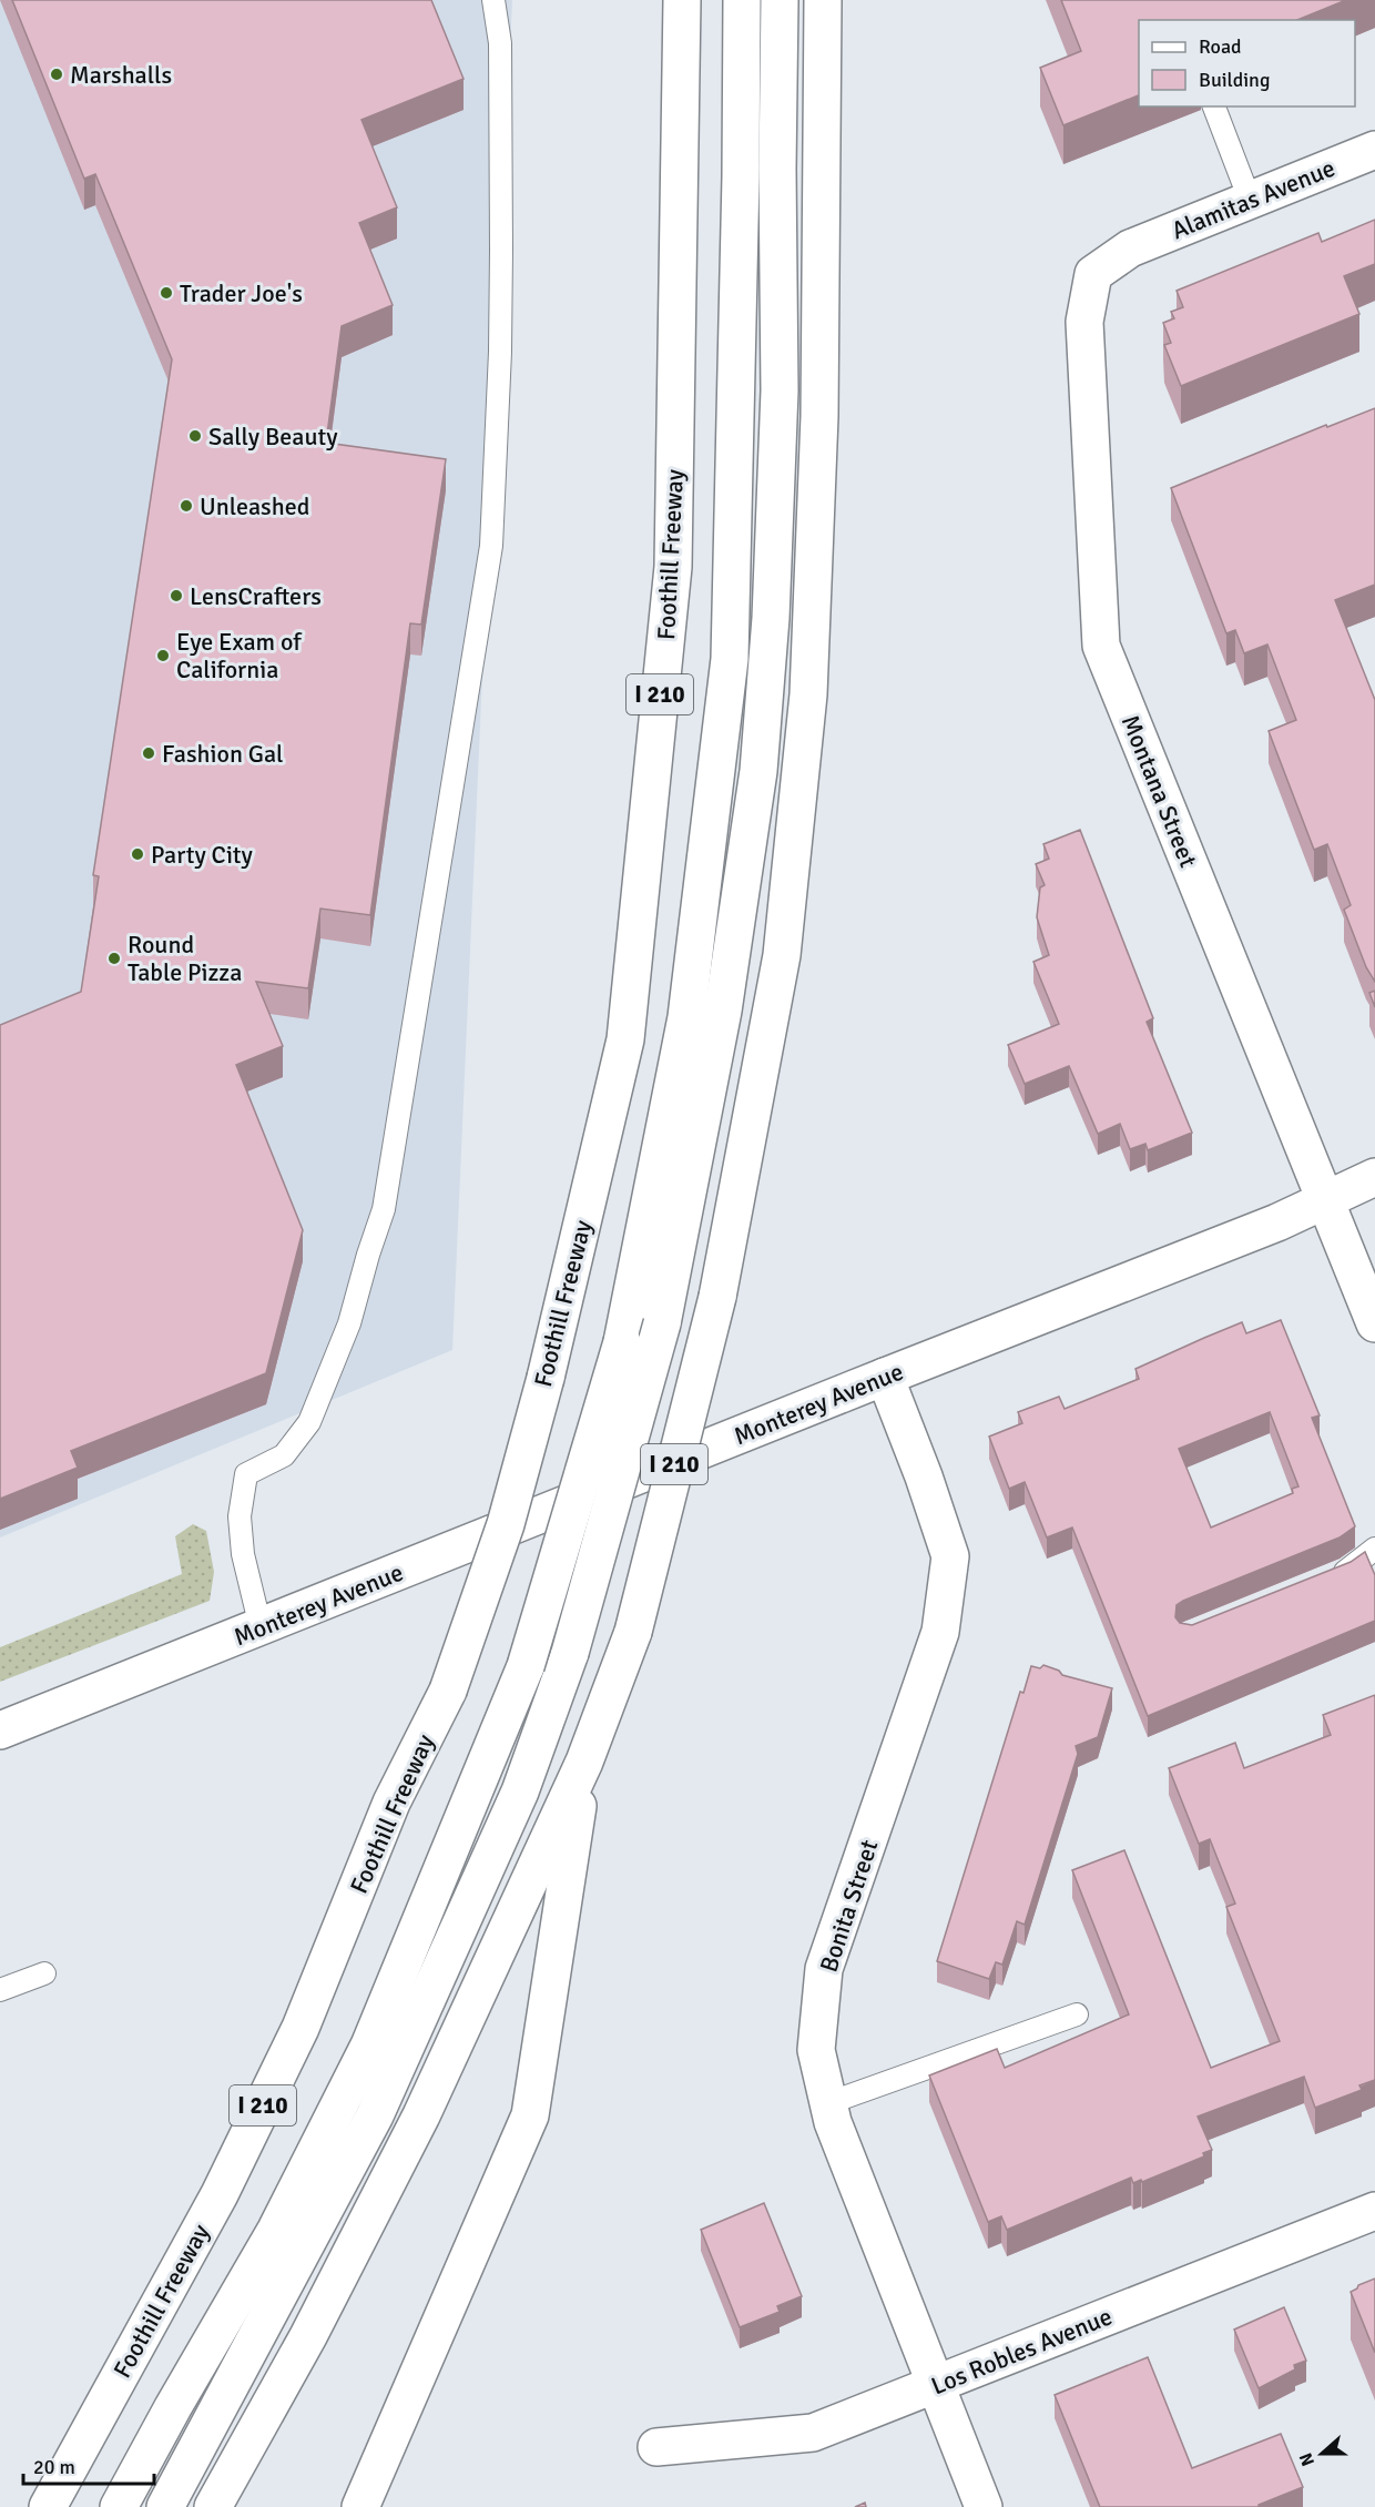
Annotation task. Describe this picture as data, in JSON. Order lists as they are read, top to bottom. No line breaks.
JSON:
{"streets":{"main road":["Alamitas Avenue","Foothill Freeway","I 210","Montana Street","Monterey Avenue","Bonita Street","Los Robles Avenue"]},"crossings":[["Alamitas Avenue","Montana Street"],["Montana Street","Monterey Avenue"],["Monterey Avenue","Bonita Street"],["Bonita Street","Los Robles Avenue"]],"places":["Marshalls","Trader Joe's","Sally Beauty","Unleashed","LensCrafters","Eye Exam of California","Fashion Gal","Party City","Round Table Pizza"],"legend":["Road","Building"],"scale_bar":"20 m","north":"left"}
